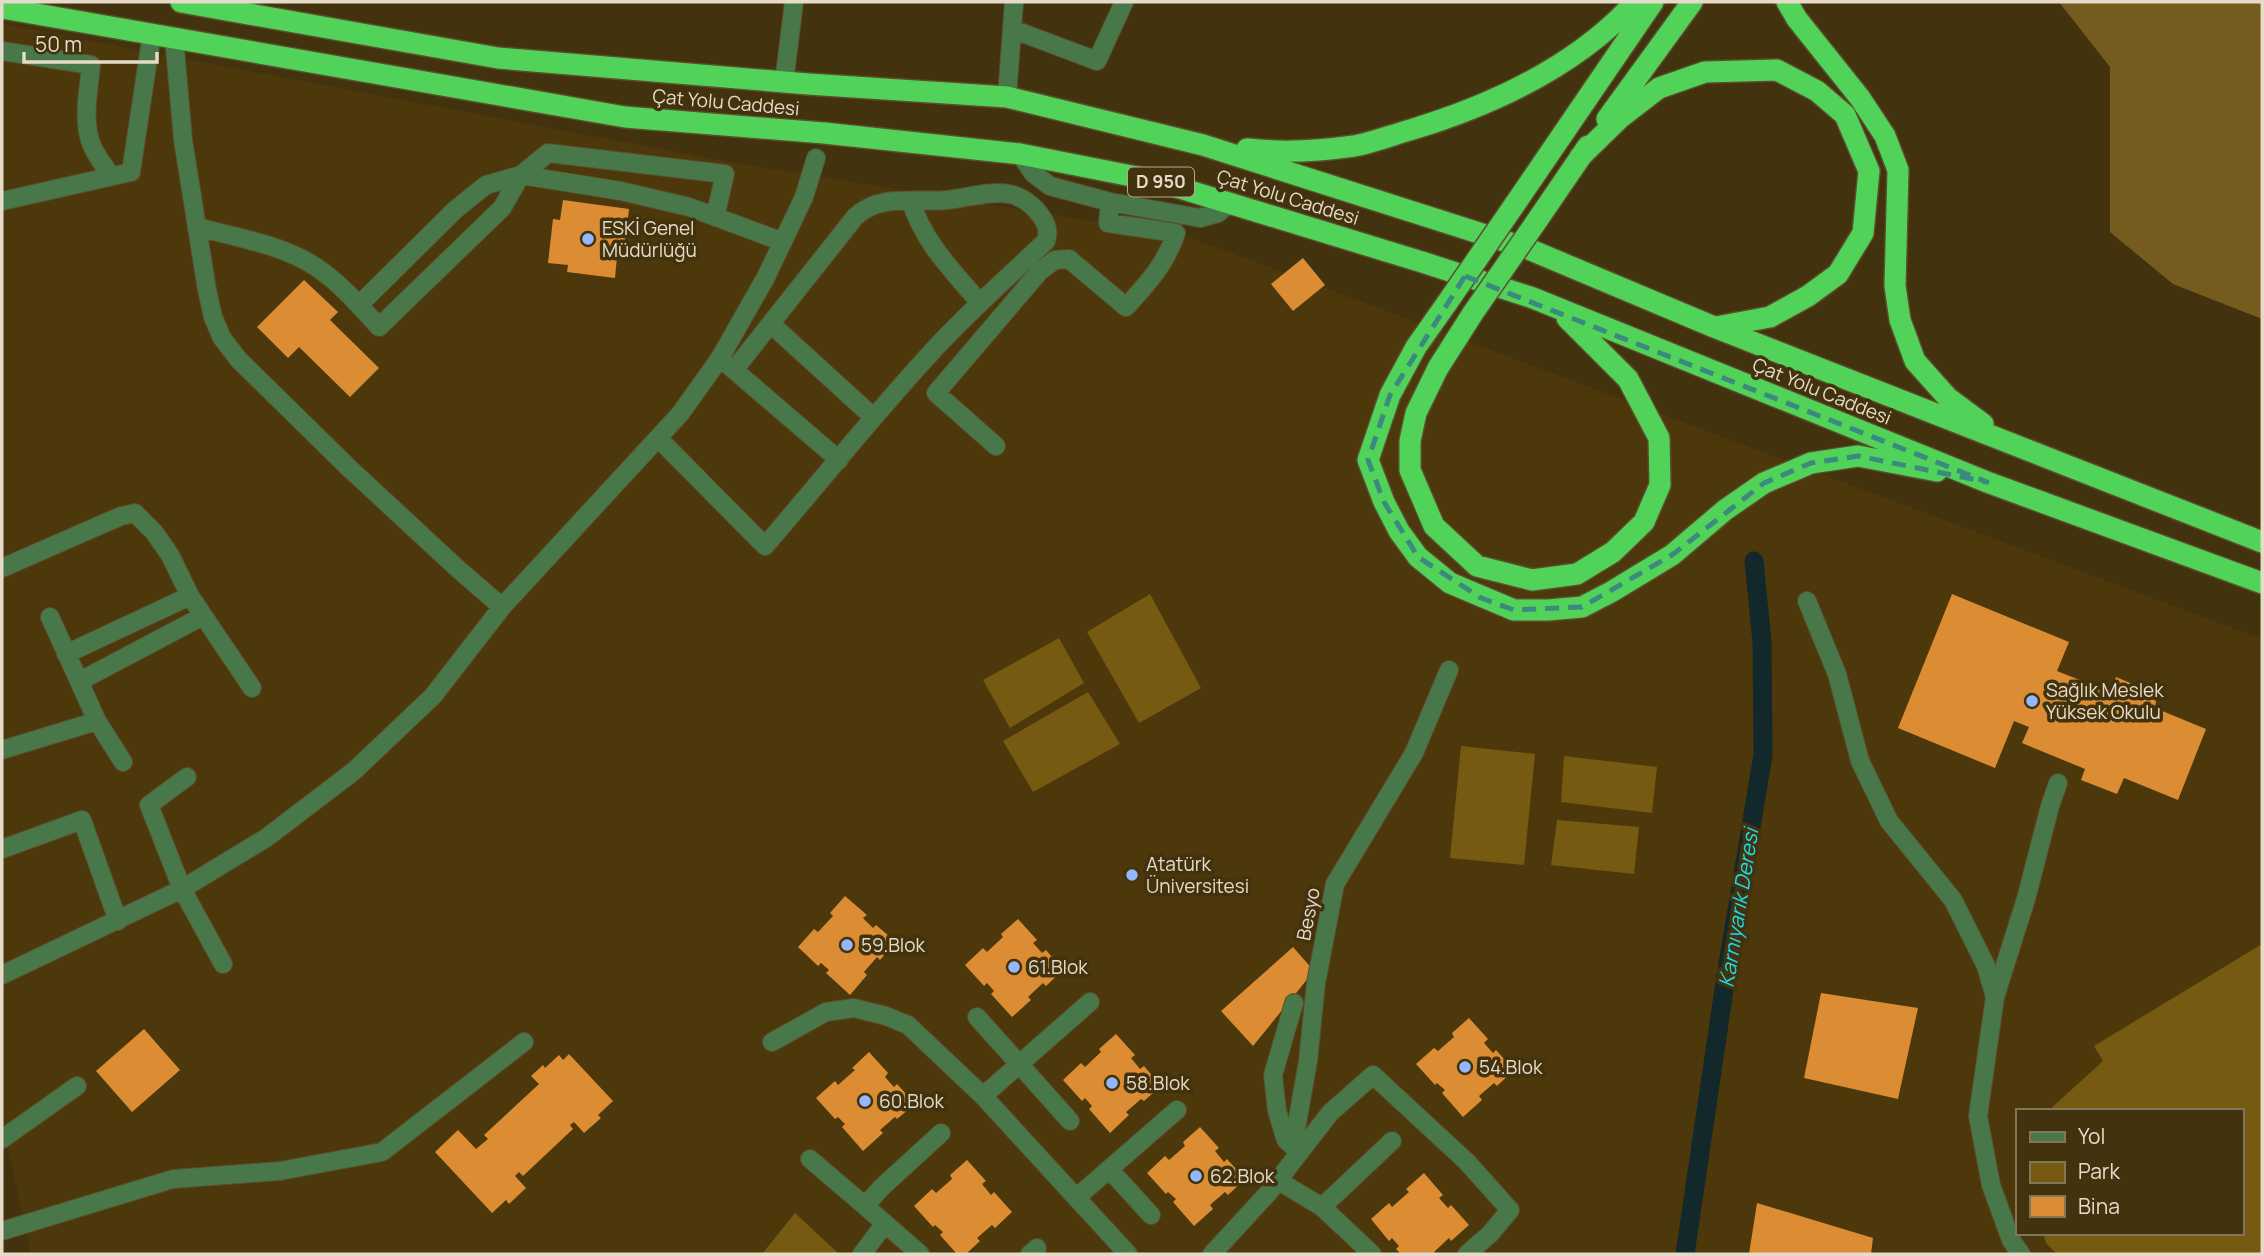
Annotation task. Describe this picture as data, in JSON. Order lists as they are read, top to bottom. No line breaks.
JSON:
{"streets":{"highway":["Çat Yolu Caddesi","D 950"],"street":["Besyo"]},"water":["Karnıyarık Deresi"],"places":["ESKİ Genel Müdürlüğü","Sağlık Meslek Yüksek Okulu","Atatürk Üniversitesi","59.Blok","61.Blok","54.Blok","58.Blok","60.Blok","62.Blok"],"legend":["Yol","Park","Bina"],"scale_bar":"50 m"}
